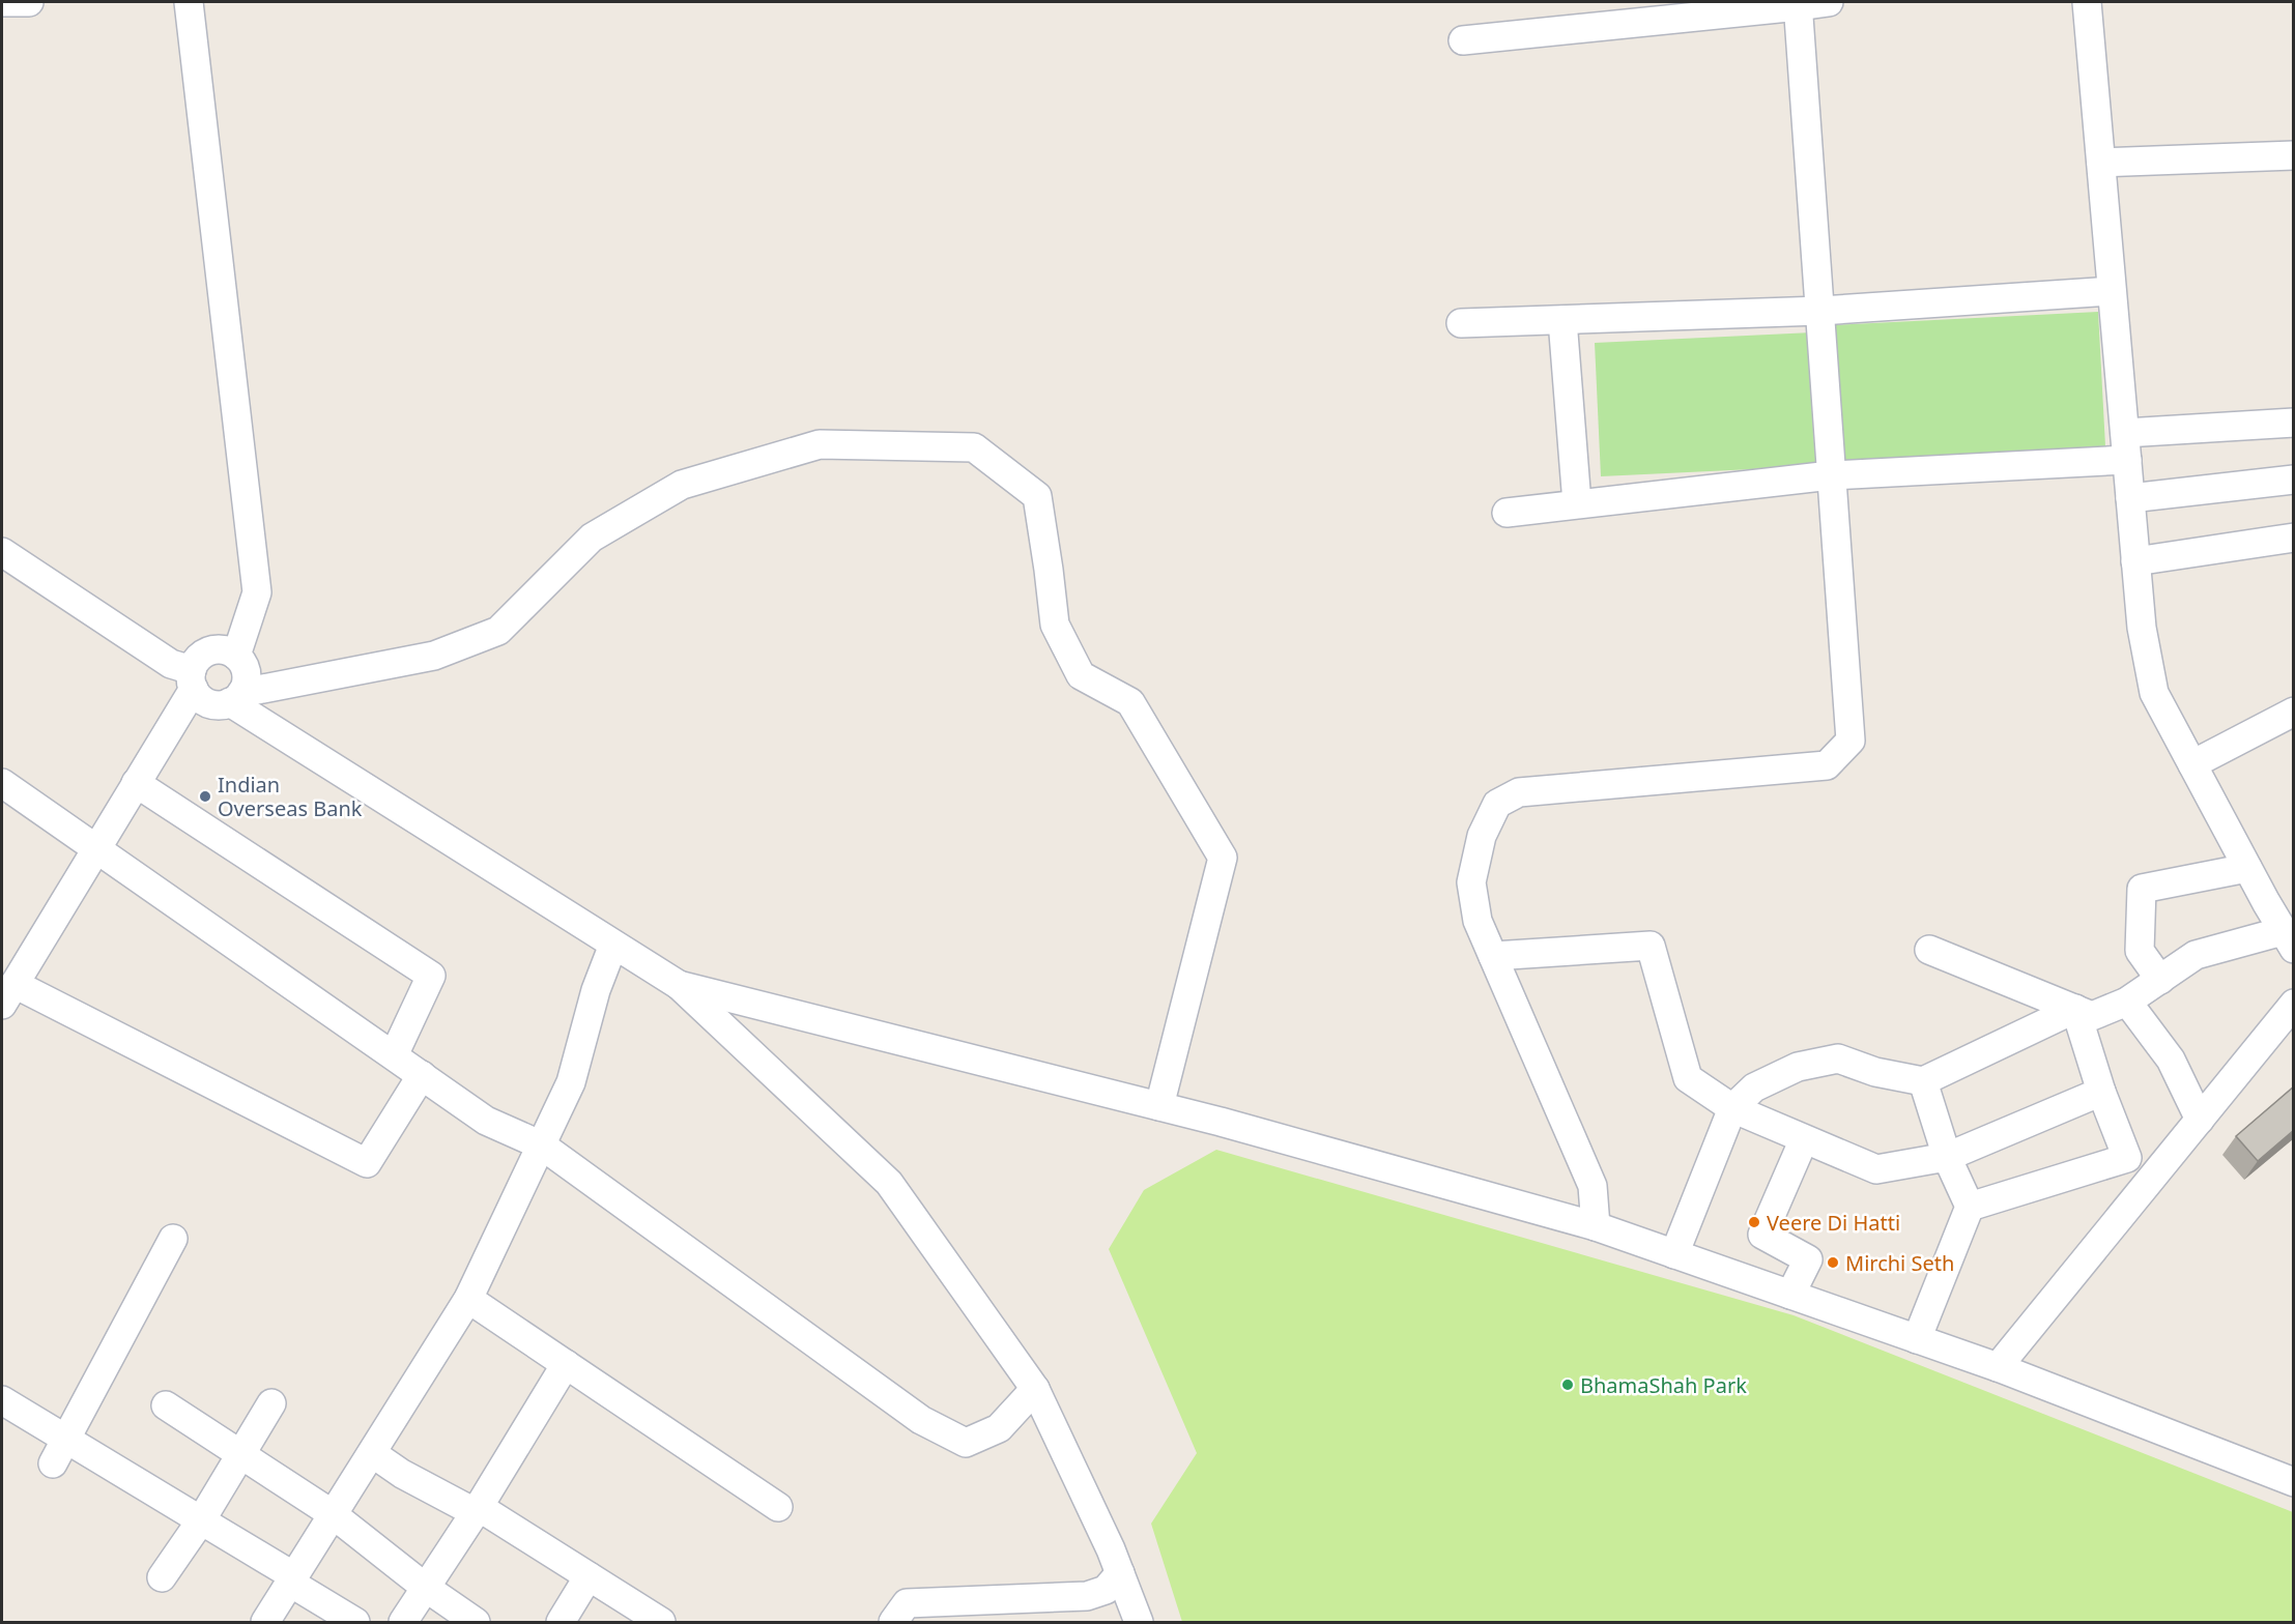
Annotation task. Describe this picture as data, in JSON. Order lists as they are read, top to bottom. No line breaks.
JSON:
{"places":["Indian Overseas Bank","Veere Di Hatti","Mirchi Seth","BhamaShah Park"]}
